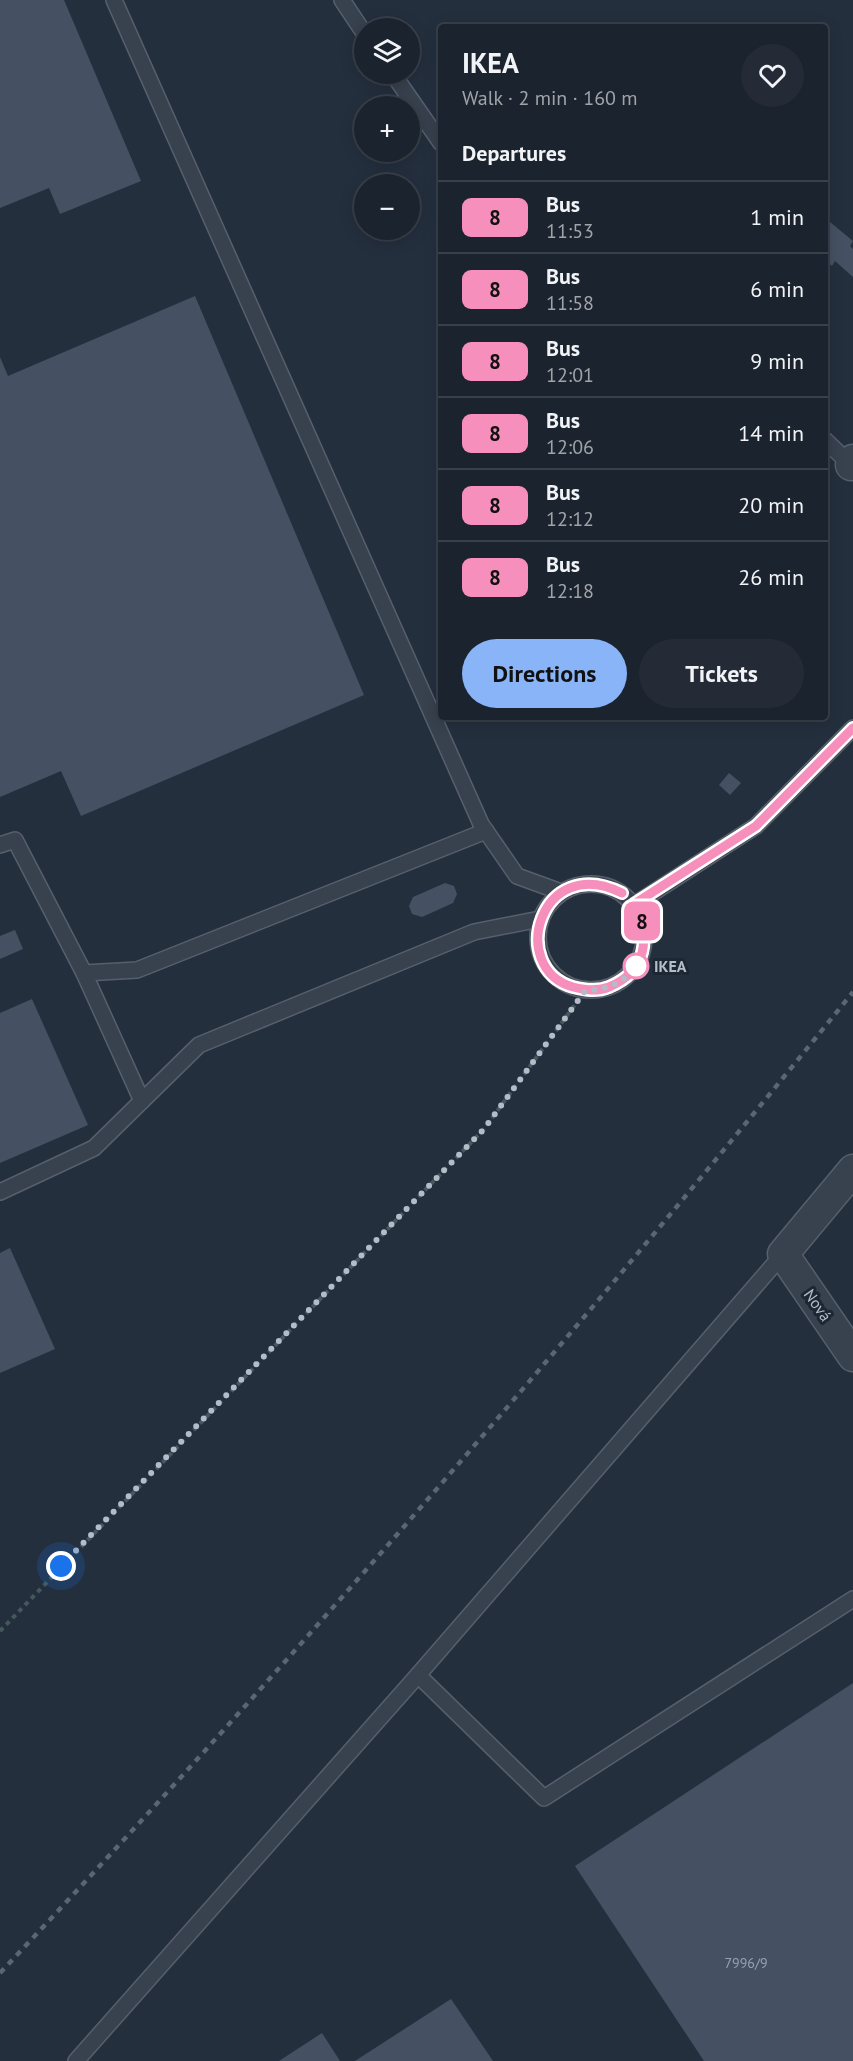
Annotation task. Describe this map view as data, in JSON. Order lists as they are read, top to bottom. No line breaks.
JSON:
{"streets":{"street":["Nová"]},"places":["IKEA"],"lines":["bus line 8"],"house_numbers":["7996/9"],"page":{"on_map":"8","map_buttons":["+","−"],"heading":[["IKEA","Walk · 2 min · 160 m"],"Departures"],"list":[{"mark":"8","name":"Bus","note":"11:53","value":"1 min"},{"mark":"8","name":"Bus","note":"11:58","value":"6 min"},{"mark":"8","name":"Bus","note":"12:01","value":"9 min"},{"mark":"8","name":"Bus","note":"12:06","value":"14 min"},{"mark":"8","name":"Bus","note":"12:12","value":"20 min"},{"mark":"8","name":"Bus","note":"12:18","value":"26 min"}],"buttons":["Directions","Tickets"]}}
